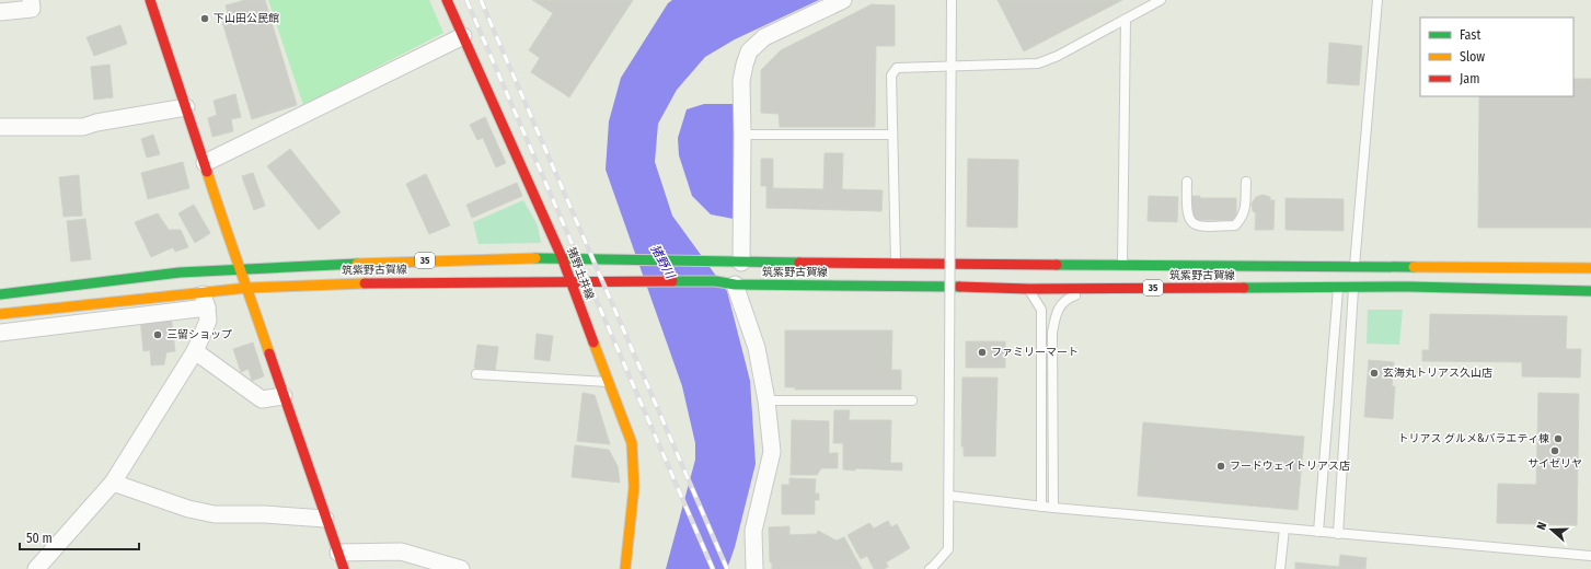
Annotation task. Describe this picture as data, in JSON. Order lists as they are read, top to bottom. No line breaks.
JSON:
{"streets":{"main road":["35","筑紫野古賀線","猪野土井線"]},"crossings":[["筑紫野古賀線","猪野土井線"]],"water":["猪野川"],"places":["下山田公民館","三留ショップ","ファミリーマート","玄海丸トリアス久山店","トリアス グルメ&バラエティ棟","サイゼリヤ","フードウェイトリアス店"],"legend":["Fast","Slow","Jam"],"scale_bar":"50 m","north":"left"}
